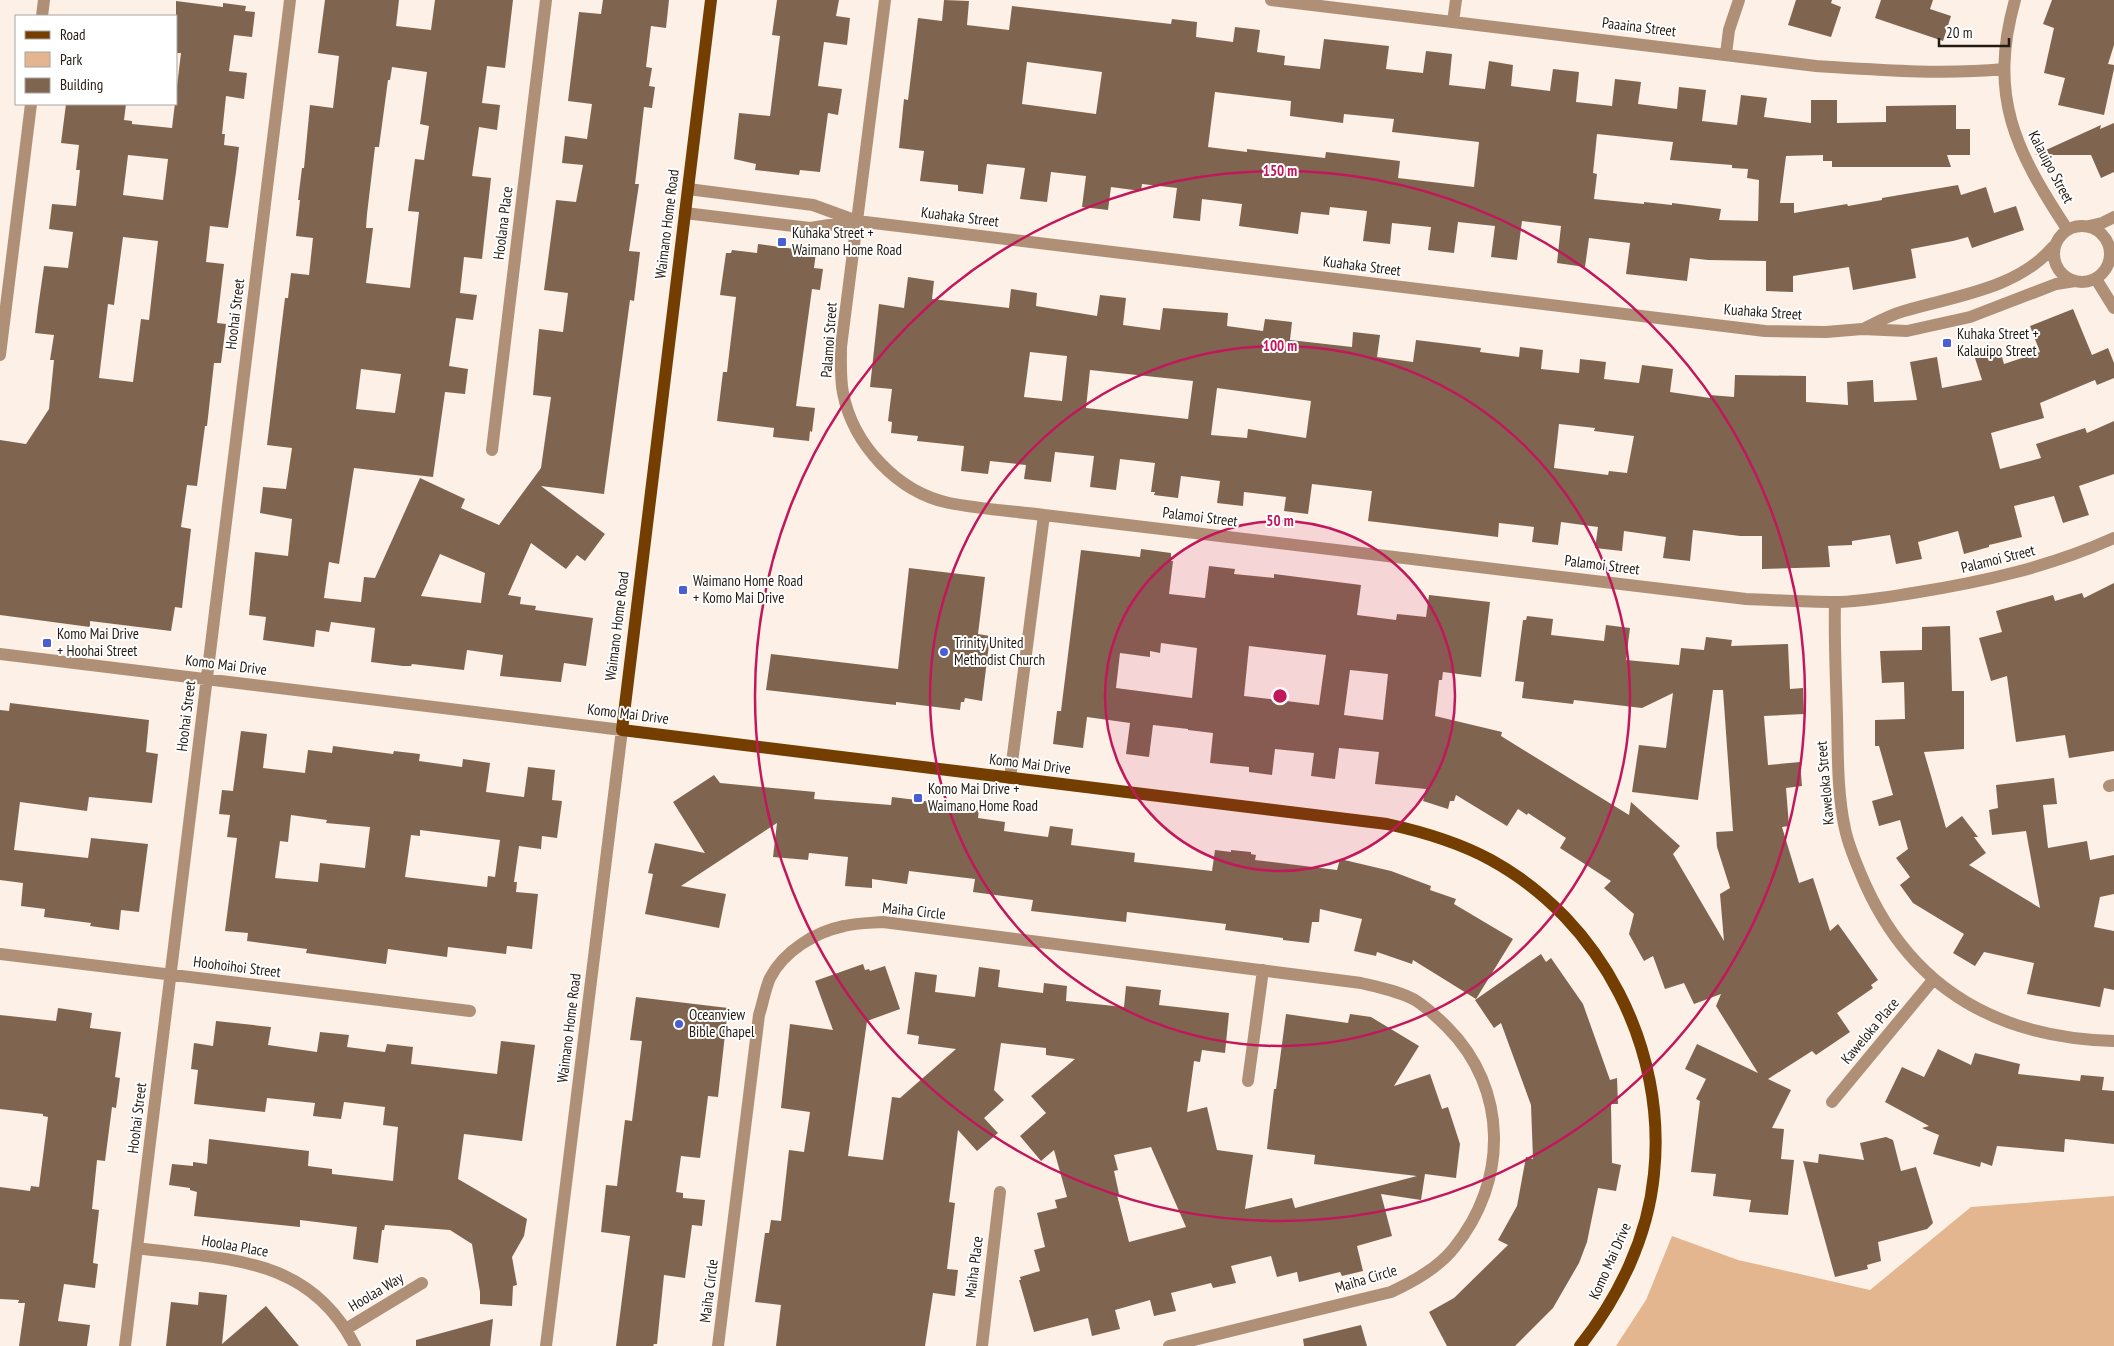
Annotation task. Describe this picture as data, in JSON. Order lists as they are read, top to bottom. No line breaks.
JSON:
{"streets":{"main road":["Waimano Home Road","Komo Mai Drive"],"street":["Paaaina Street","Kalauipo Street","Kuahaka Street","Hoolana Place","Hoohai Street","Palamoi Street","Kaweloka Street","Maiha Circle","Hoohoihoi Street","Kaweloka Place","Hoolaa Place","Maiha Place","Hoolaa Way"]},"crossings":[["Paaaina Street","Kalauipo Street"],["Kalauipo Street","Kuahaka Street"],["Kuahaka Street","Waimano Home Road"],["Kuahaka Street","Palamoi Street"],["Waimano Home Road","Komo Mai Drive"],["Hoohai Street","Komo Mai Drive"],["Hoohai Street","Hoohoihoi Street"],["Hoohai Street","Hoolaa Place"],["Palamoi Street","Kaweloka Street"],["Kaweloka Street","Kaweloka Place"],["Hoolaa Place","Hoolaa Way"]],"places":{"transit":["Kuhaka Street + Waimano Home Road","Kuhaka Street + Kalauipo Street","Waimano Home Road + Komo Mai Drive","Komo Mai Drive + Hoohai Street","Komo Mai Drive + Waimano Home Road"],"other":["Trinity United Methodist Church","Oceanview Bible Chapel"]},"legend":["Road","Park","Building"],"scale_bar":"20 m","rings":["150 m","100 m","50 m"]}
